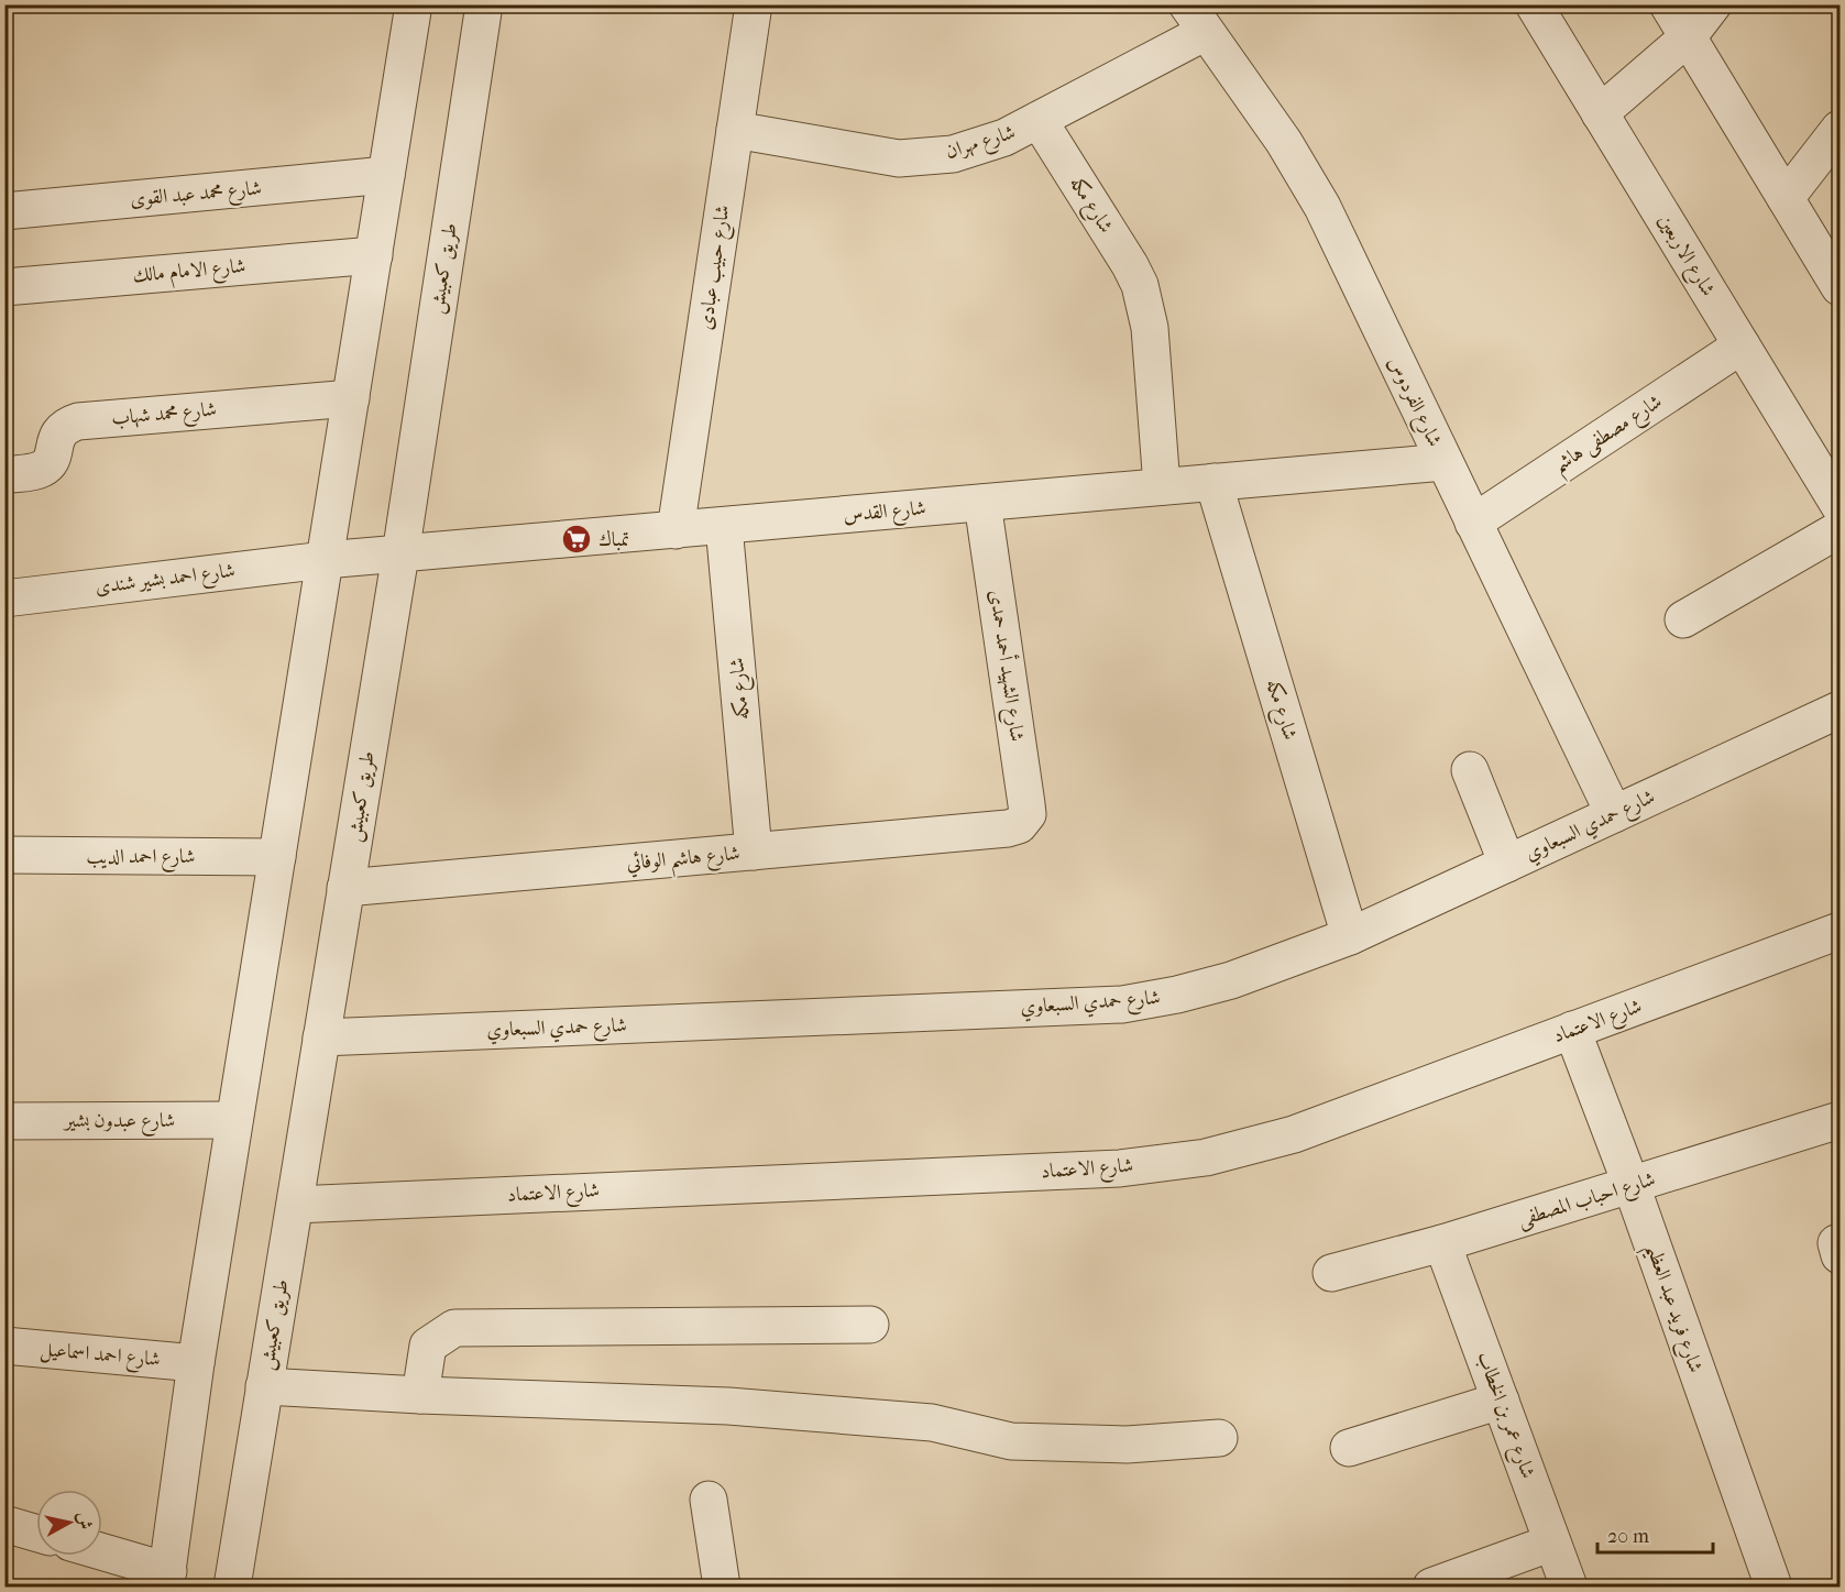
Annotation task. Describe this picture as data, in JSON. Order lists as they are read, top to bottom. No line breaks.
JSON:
{"streets":{"street":["شارع مهران","شارع محمد عبد القوى","شارع مكه","شارع الاربعين","شارع حبيب عبادى","طريق كعبيش","شارع الامام مالك","شارع الفردوس","شارع محمد شهاب","شارع مصطفى هاشم","شارع القدس","شارع احمد بشير شندى","شارع الشهيد أحمد حمدى","شارع حمدي السبعاوي","شارع احمد الديب","شارع هاشم الوفائي","شارع الاعتماد","شارع عبدون بشير","شارع احباب المصطفى","شارع فريد عبد العظيم","شارع احمد اسماعيل","شارع عمر بن الخطاب"]},"crossings":[["شارع مهران","شارع مكه"],["شارع مهران","شارع حبيب عبادى"],["شارع مهران","شارع الفردوس"],["شارع مكه","شارع القدس"],["شارع مكه","شارع حمدي السبعاوي"],["شارع مكه","شارع هاشم الوفائي"],["شارع الاربعين","شارع مصطفى هاشم"],["شارع حبيب عبادى","شارع القدس"],["طريق كعبيش","شارع القدس"],["طريق كعبيش","شارع حمدي السبعاوي"],["طريق كعبيش","شارع هاشم الوفائي"],["طريق كعبيش","شارع الاعتماد"],["شارع الفردوس","شارع مصطفى هاشم"],["شارع الفردوس","شارع القدس"],["شارع الفردوس","شارع حمدي السبعاوي"],["شارع القدس","شارع احمد بشير شندى"],["شارع القدس","شارع الشهيد أحمد حمدى"],["شارع الشهيد أحمد حمدى","شارع هاشم الوفائي"],["شارع الاعتماد","شارع فريد عبد العظيم"],["شارع احباب المصطفى","شارع فريد عبد العظيم"],["شارع احباب المصطفى","شارع عمر بن الخطاب"]],"places":{"supermarket":["تمباك"]},"scale_bar":"20 m","north":"right"}
